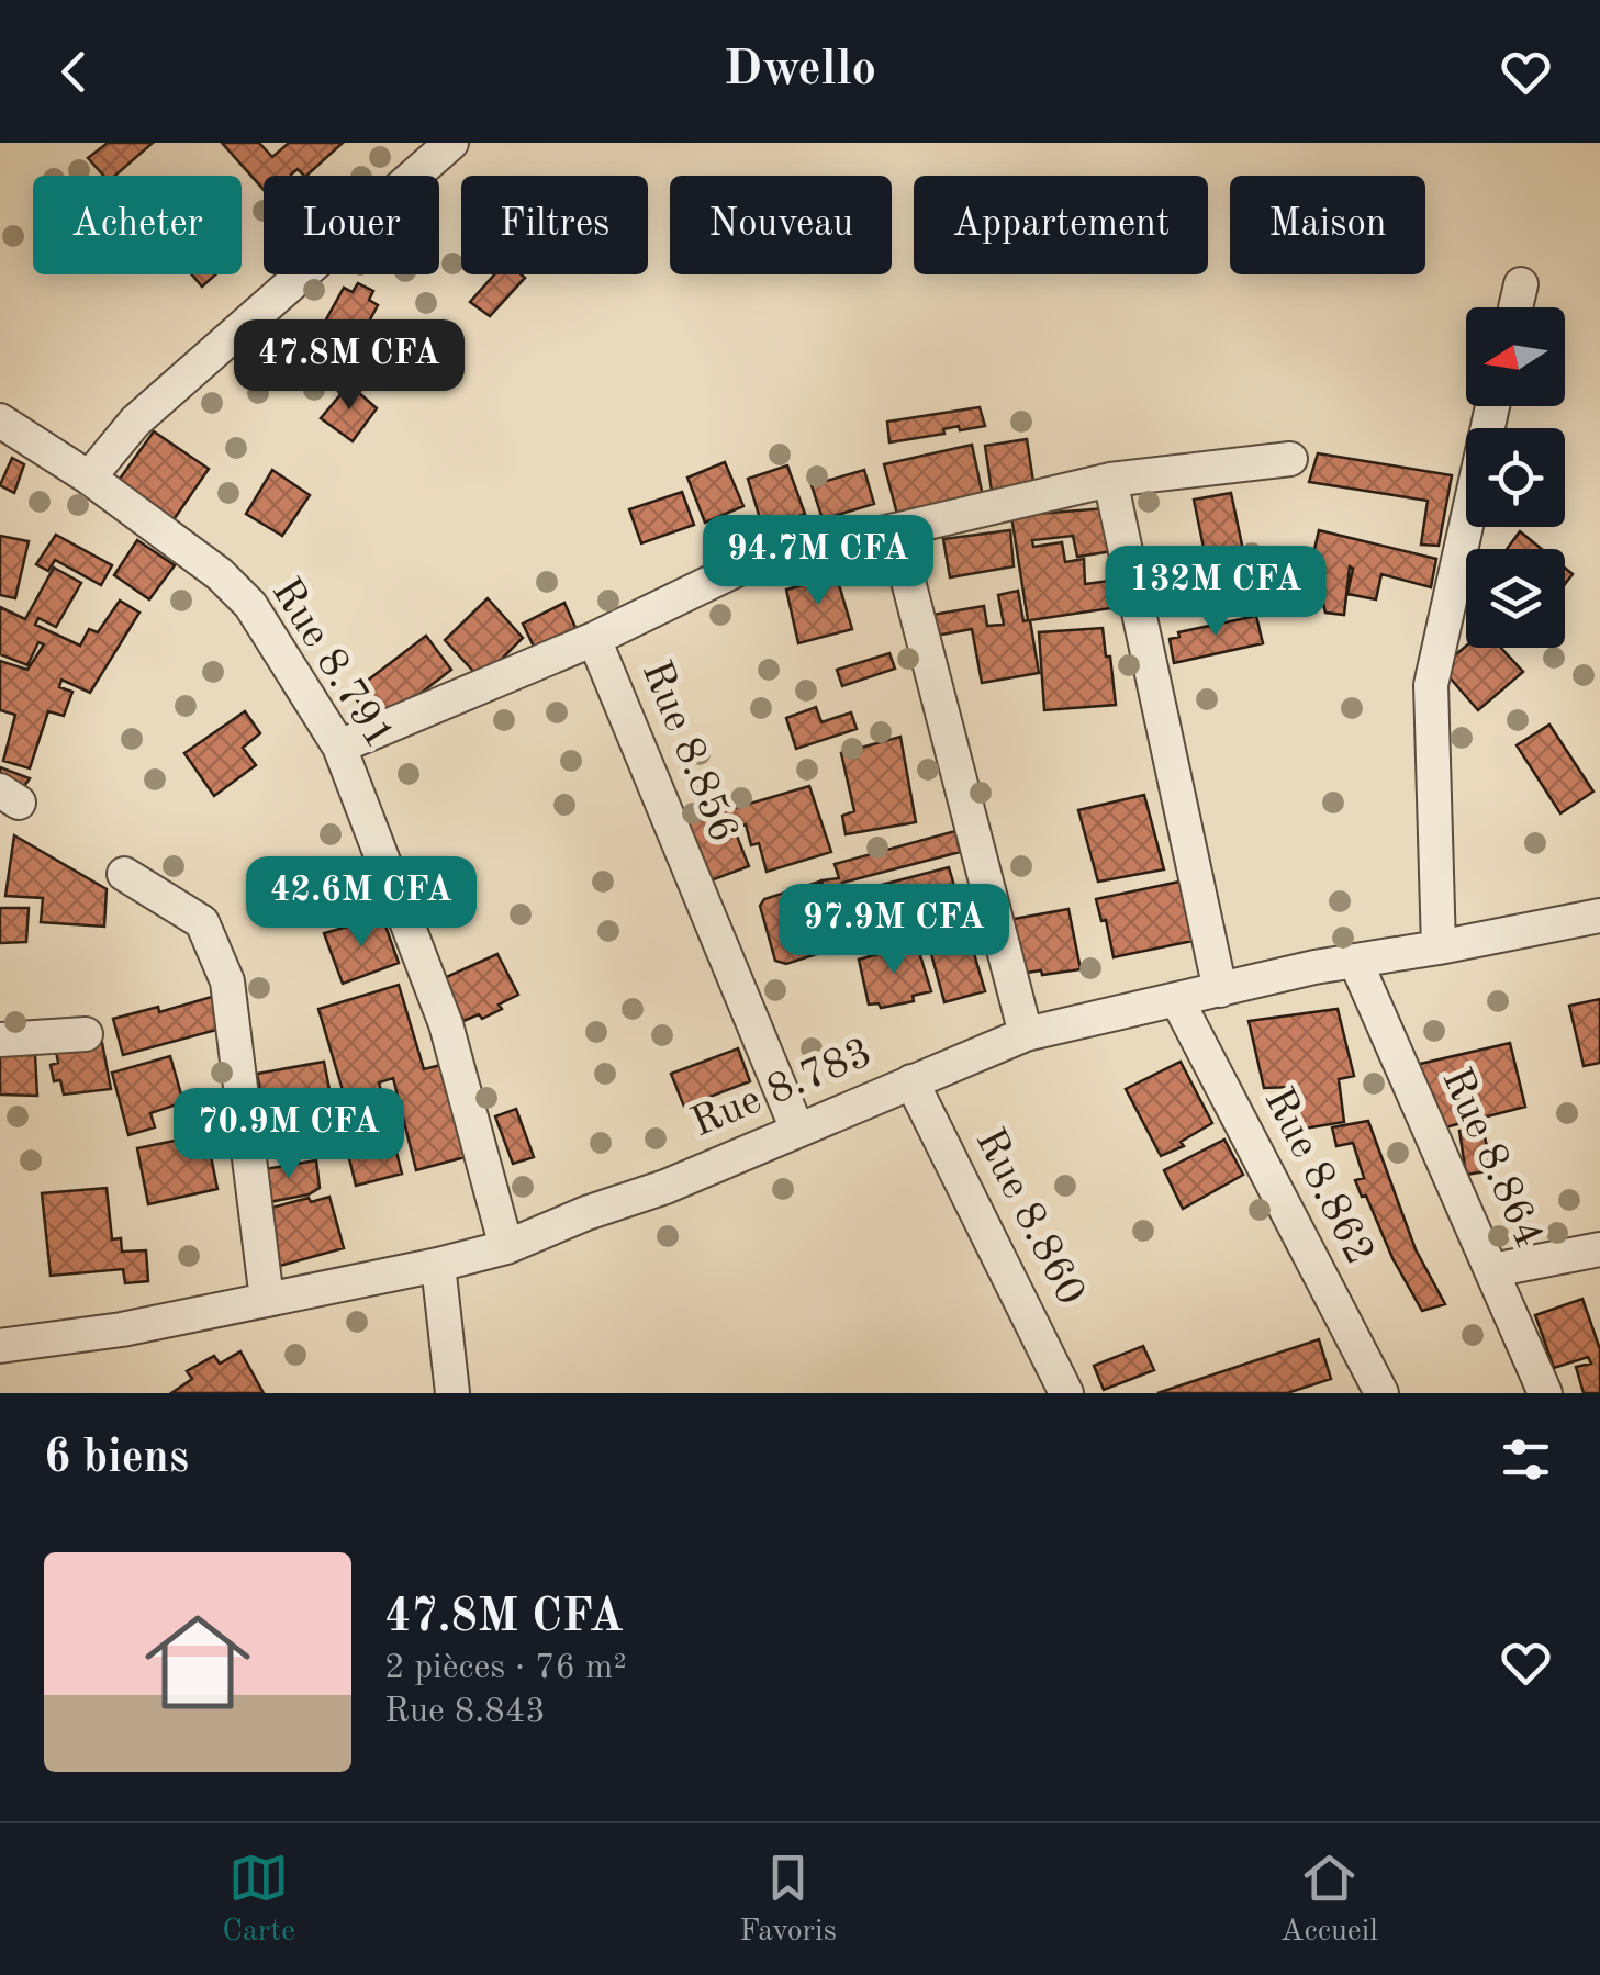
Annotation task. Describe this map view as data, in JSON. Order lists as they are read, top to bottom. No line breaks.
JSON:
{"streets":{"street":["Rue 8.791","Rue 8.856","Rue 8.783","Rue 8.864","Rue 8.862","Rue 8.860"]},"crossings":[["Rue 8.791","Rue 8.783"],["Rue 8.856","Rue 8.783"],["Rue 8.783","Rue 8.864"],["Rue 8.783","Rue 8.862"],["Rue 8.783","Rue 8.860"]],"north":"left","page":{"header":"Dwello","chip":["Acheter","Louer","Filtres","Nouveau","Appartement","Maison"],"price":["47.8M CFA","94.7M CFA","132M CFA","42.6M CFA","97.9M CFA","70.9M CFA"],"heading":"6 biens","list":[{"name":"47.8M CFA","note":"2 pièces · 76 m² · Rue 8.843"}],"tabs":["Carte","Favoris","Accueil"]}}
